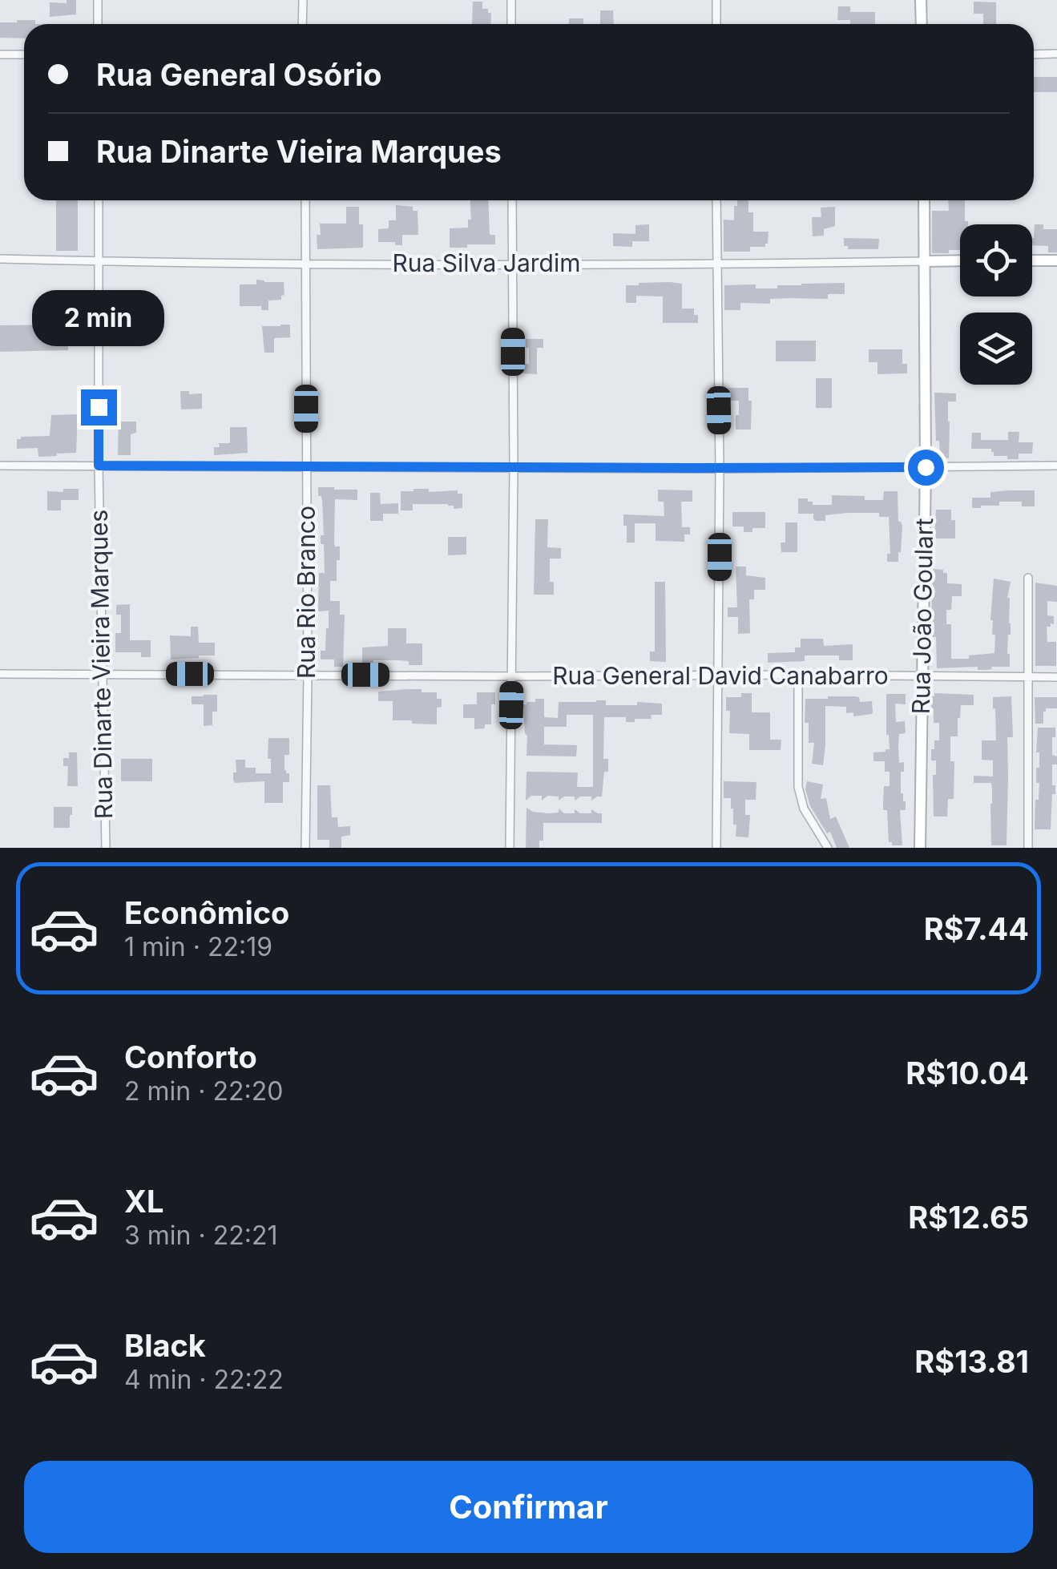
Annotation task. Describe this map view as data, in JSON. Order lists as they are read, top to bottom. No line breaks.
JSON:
{"streets":{"street":["Rua Silva Jardim","Rua Rio Branco","Rua João Goulart","Rua Dinarte Vieira Marques","Rua General David Canabarro"]},"crossings":[["Rua Silva Jardim","Rua Rio Branco"],["Rua Silva Jardim","Rua João Goulart"],["Rua Silva Jardim","Rua Dinarte Vieira Marques"],["Rua Rio Branco","Rua General David Canabarro"],["Rua João Goulart","Rua General David Canabarro"],["Rua Dinarte Vieira Marques","Rua General David Canabarro"]],"page":{"banner":["Rua General Osório","Rua Dinarte Vieira Marques"],"bubble":"2 min","list":[{"name":"Econômico","note":"1 min · 22:19","value":"R$7.44"},{"name":"Conforto","note":"2 min · 22:20","value":"R$10.04"},{"name":"XL","note":"3 min · 22:21","value":"R$12.65"},{"name":"Black","note":"4 min · 22:22","value":"R$13.81"}],"buttons":"Confirmar"}}
